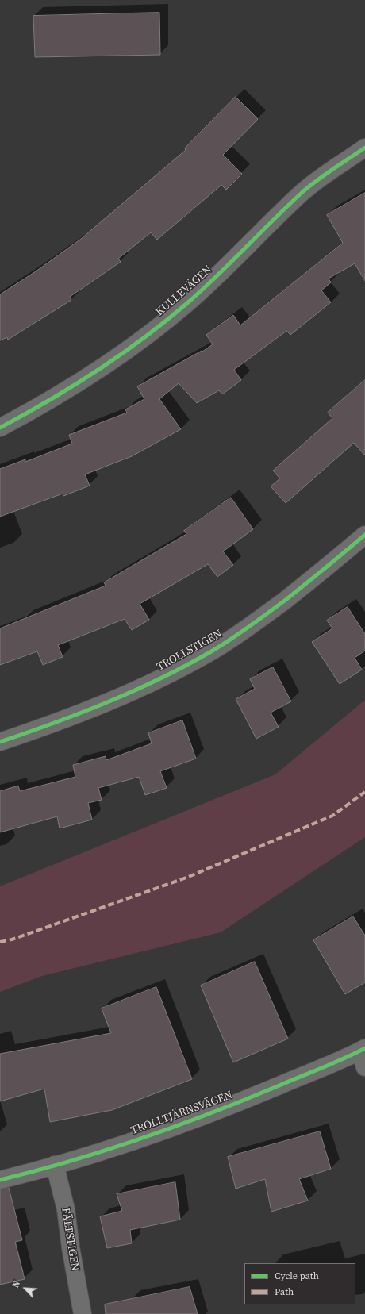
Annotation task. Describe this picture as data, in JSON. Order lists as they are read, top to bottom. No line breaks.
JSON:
{"streets":{"street":["KULLEVÄGEN","TROLLSTIGEN","TROLLTJÄRNSVÄGEN","FÄLTSTIGEN"]},"crossings":[["TROLLTJÄRNSVÄGEN","FÄLTSTIGEN"]],"legend":["Cycle path","Path"],"north":"top left"}
